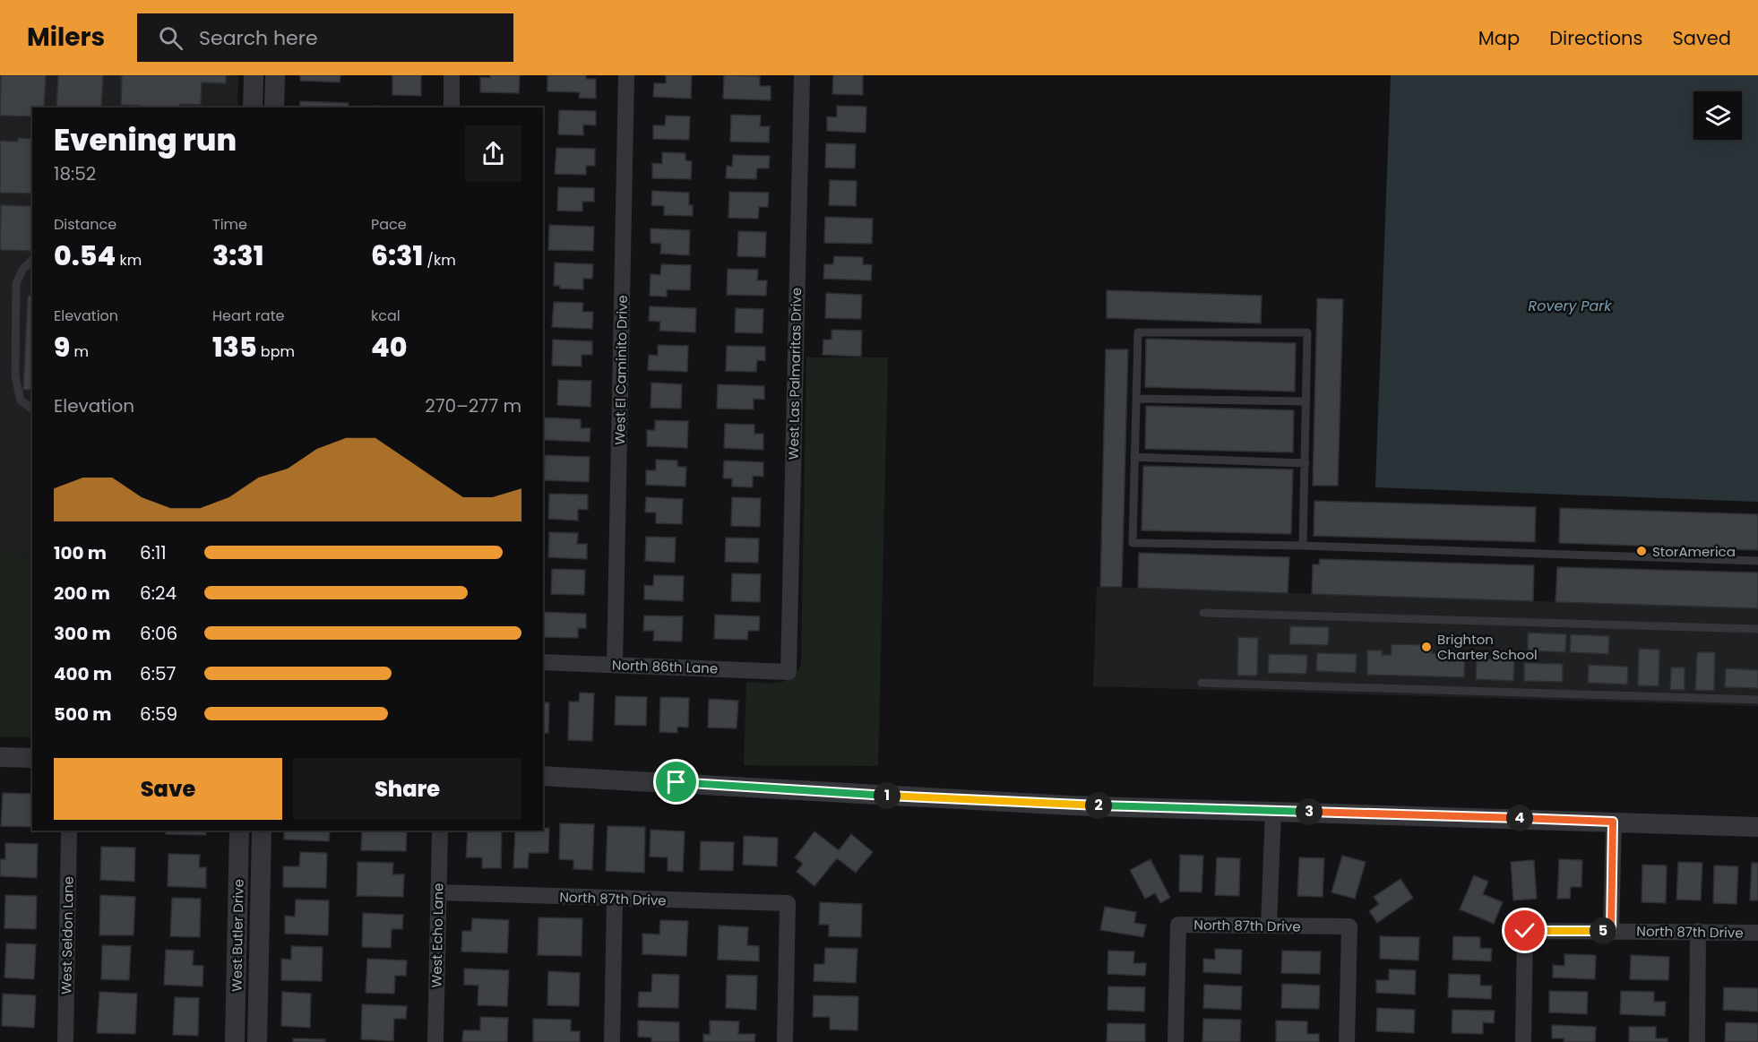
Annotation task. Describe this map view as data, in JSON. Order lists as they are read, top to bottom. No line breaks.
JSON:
{"streets":{"street":["West El Caminito Drive","West Las Palmaritas Drive","North 86th Lane","North 87th Drive","West Seldon Lane","West Butler Drive","West Echo Lane"]},"crossings":[["West El Caminito Drive","North 86th Lane"],["West Las Palmaritas Drive","North 86th Lane"],["North 87th Drive","West Echo Lane"]],"water":["Rovery Park"],"places":["StorAmerica","Brighton Charter School"],"page":{"header":"Milers","search":"Search here","nav":["Map","Directions","Saved"],"heading":["Evening run","18:52"],"stats":[["Distance","0.54 km"],["Time","3:31"],["Pace","6:31 /km"],["Elevation","9 m"],["Heart rate","135 bpm"],["kcal","40"]],"chart":["Elevation","270–277 m"],"list":[{"name":"100 m","note":"6:11"},{"name":"200 m","note":"6:24"},{"name":"300 m","note":"6:06"},{"name":"400 m","note":"6:57"},{"name":"500 m","note":"6:59"}],"buttons":["Save","Share"],"pins":["1","2","3","4","5"]}}
